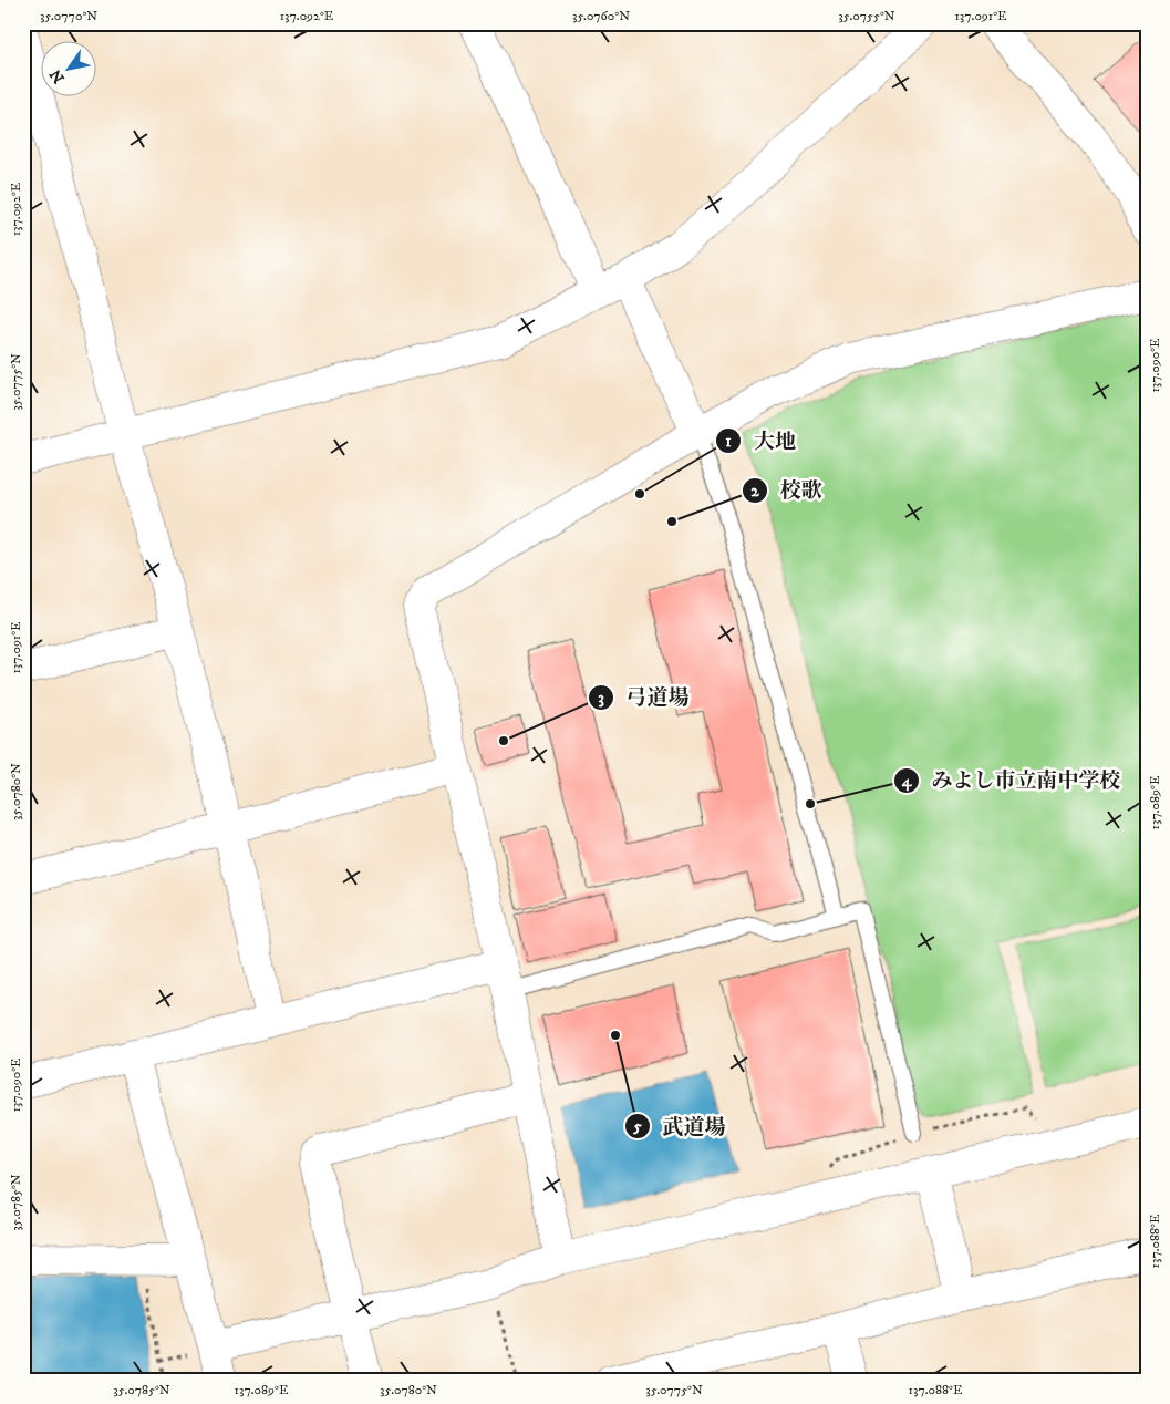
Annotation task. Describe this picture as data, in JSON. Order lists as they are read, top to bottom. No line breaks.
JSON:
{"places":["大地","校歌","弓道場","みよし市立南中学校","武道場"],"north":"bottom left","coordinates":["35.0770°N","137.092°E","35.0760°N","35.0755°N","137.091°E","137.090°E","35.0775°N","35.0780°N","137.089°E","35.0785°N","137.088°E"]}
